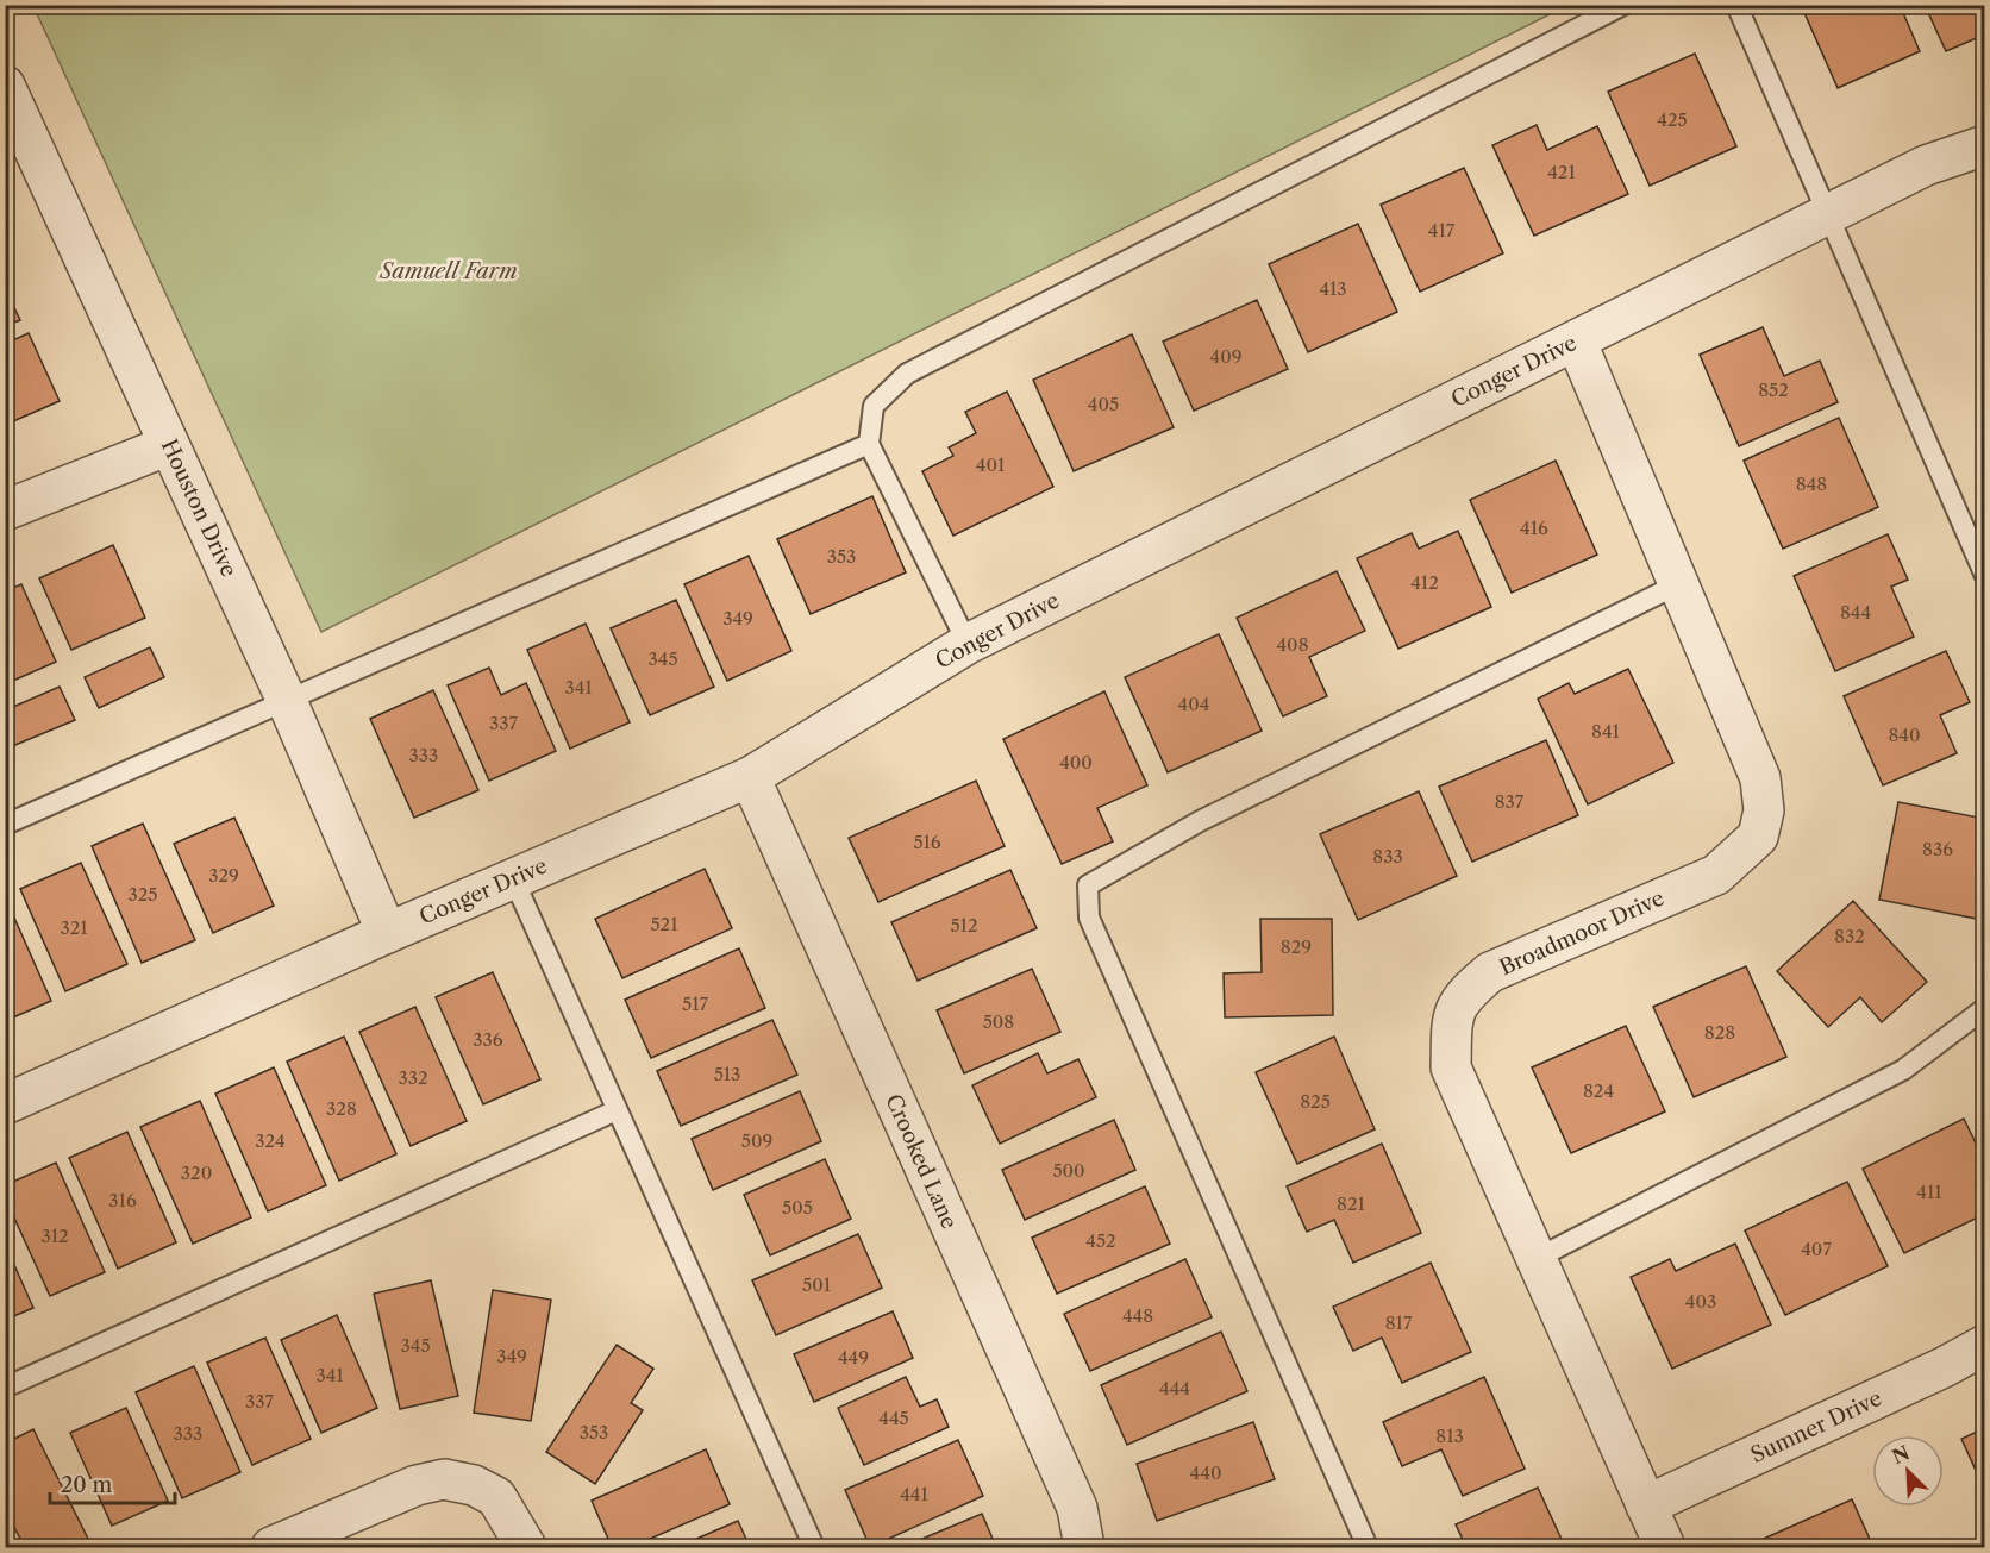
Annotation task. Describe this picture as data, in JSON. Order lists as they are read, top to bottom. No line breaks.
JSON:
{"streets":{"street":["Conger Drive","Houston Drive","Broadmoor Drive","Crooked Lane","Sumner Drive"]},"crossings":[["Conger Drive","Houston Drive"],["Conger Drive","Broadmoor Drive"],["Conger Drive","Crooked Lane"],["Broadmoor Drive","Sumner Drive"]],"parks":["Samuell Farm"],"house_numbers":["425","421","417","413","409","852","405","401","848","416","353","412","844","349","408","345","341","404","337","841","840","333","400","837","516","836","833","329","325","521","512","321","832","829","517","508","828","336","513","332","824","825","328","324","509","500","320","411","316","821","505","312","452","407","501","403","448","817","345","349","449","341","444","337","445","353","333","813","440","441"],"scale_bar":"20 m","north":"top left"}
